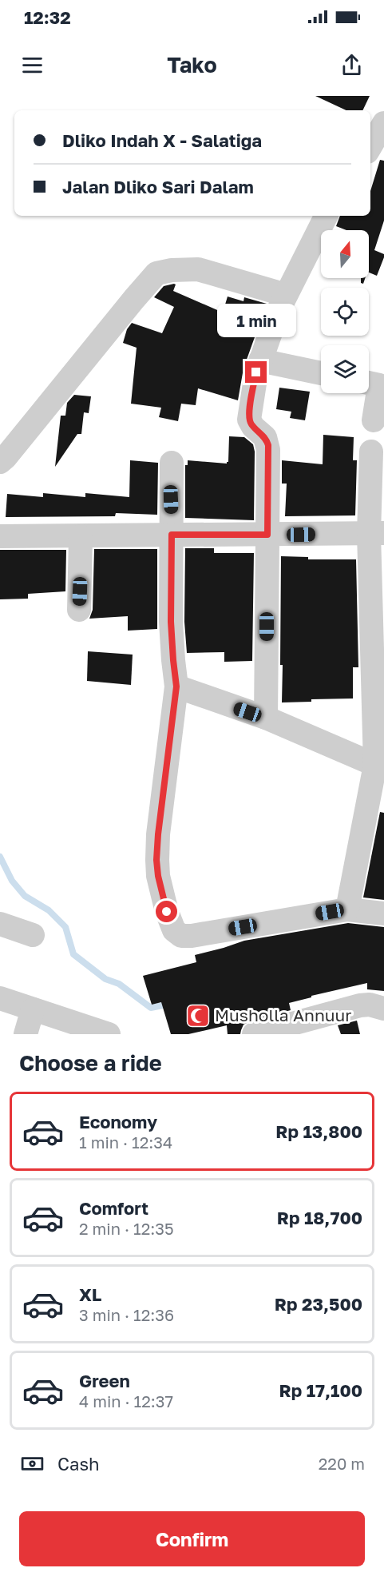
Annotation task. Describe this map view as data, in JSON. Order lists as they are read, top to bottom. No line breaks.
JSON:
{"places":{"mosque":["Musholla Annuur"]},"north":"top","page":{"status":"12:32","header":"Tako","banner":["Dliko Indah X - Salatiga","Jalan Dliko Sari Dalam"],"bubble":"1 min","heading":"Choose a ride","list":[{"name":"Economy","note":"1 min · 12:34","value":"Rp 13,800"},{"name":"Comfort","note":"2 min · 12:35","value":"Rp 18,700"},{"name":"XL","note":"3 min · 12:36","value":"Rp 23,500"},{"name":"Green","note":"4 min · 12:37","value":"Rp 17,100"}],"pay":["Cash","220 m"],"buttons":"Confirm"}}
